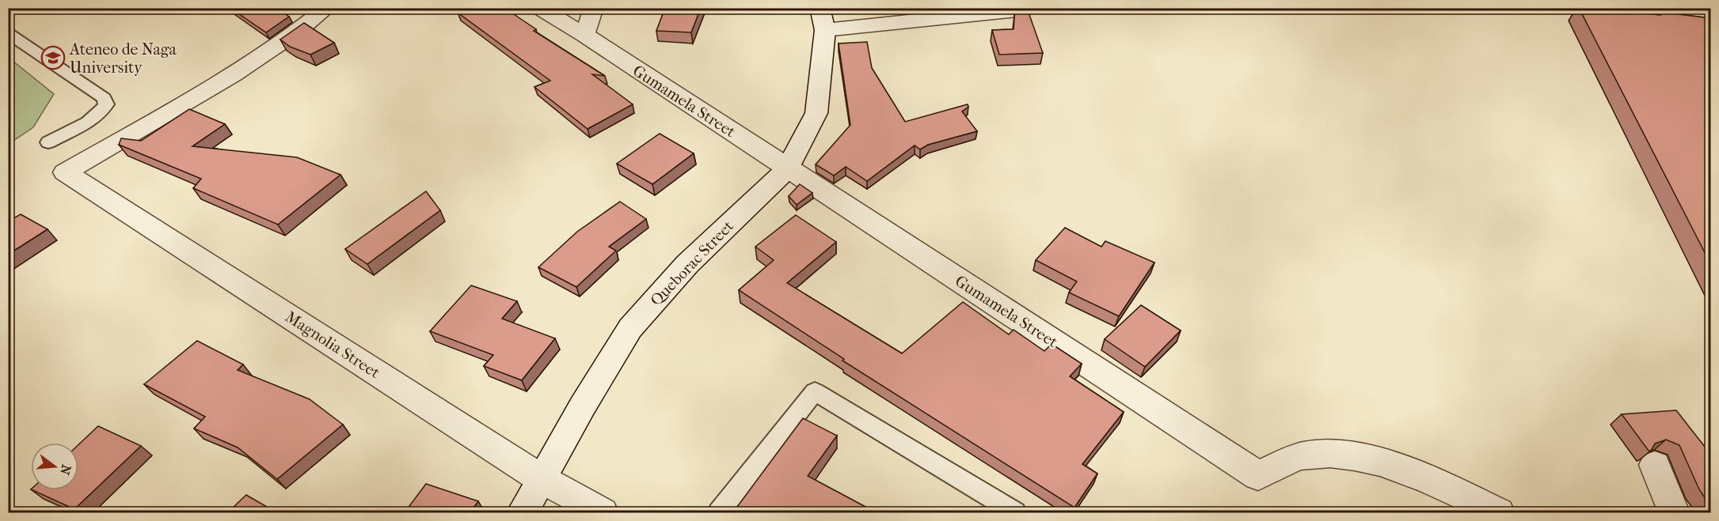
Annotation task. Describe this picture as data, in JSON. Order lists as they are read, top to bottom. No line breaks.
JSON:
{"streets":{"street":["Gumamela Street","Queborac Street","Magnolia Street"]},"crossings":[["Gumamela Street","Queborac Street"],["Queborac Street","Magnolia Street"]],"places":{"school or university":["Ateneo de Naga University"]},"north":"right"}
